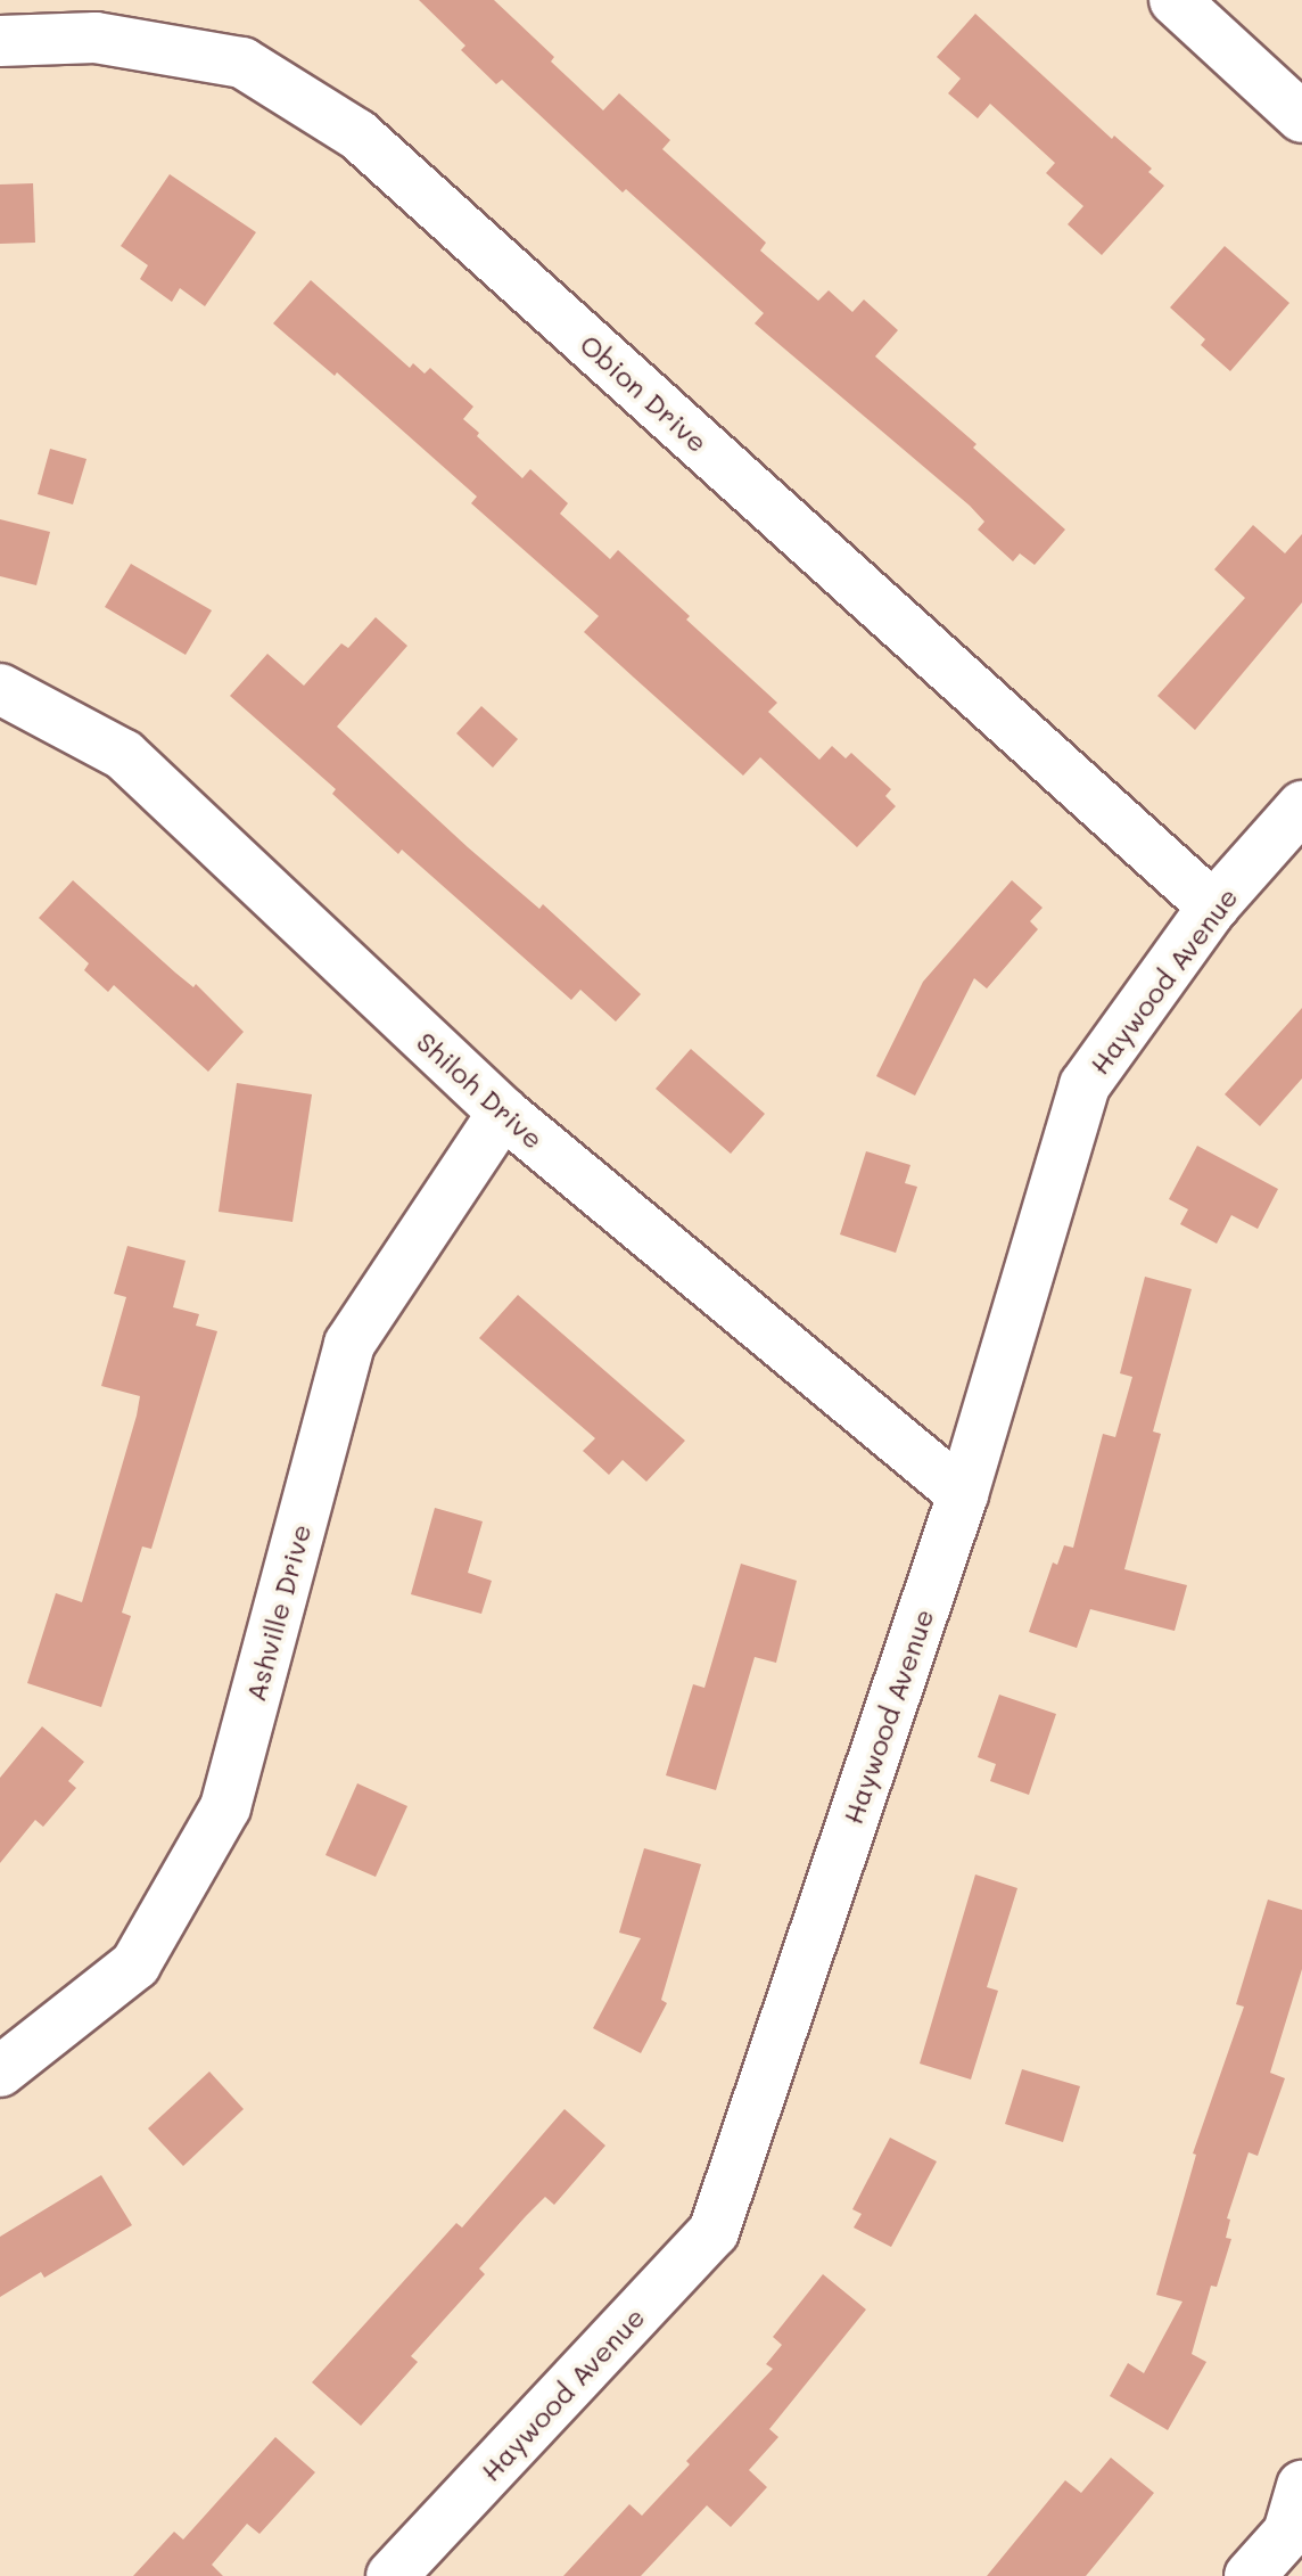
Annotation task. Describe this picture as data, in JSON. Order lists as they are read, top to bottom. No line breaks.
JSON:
{"streets":{"street":["Obion Drive","Haywood Avenue","Shiloh Drive","Ashville Drive"]},"crossings":[["Obion Drive","Haywood Avenue"],["Haywood Avenue","Shiloh Drive"],["Shiloh Drive","Ashville Drive"]]}
